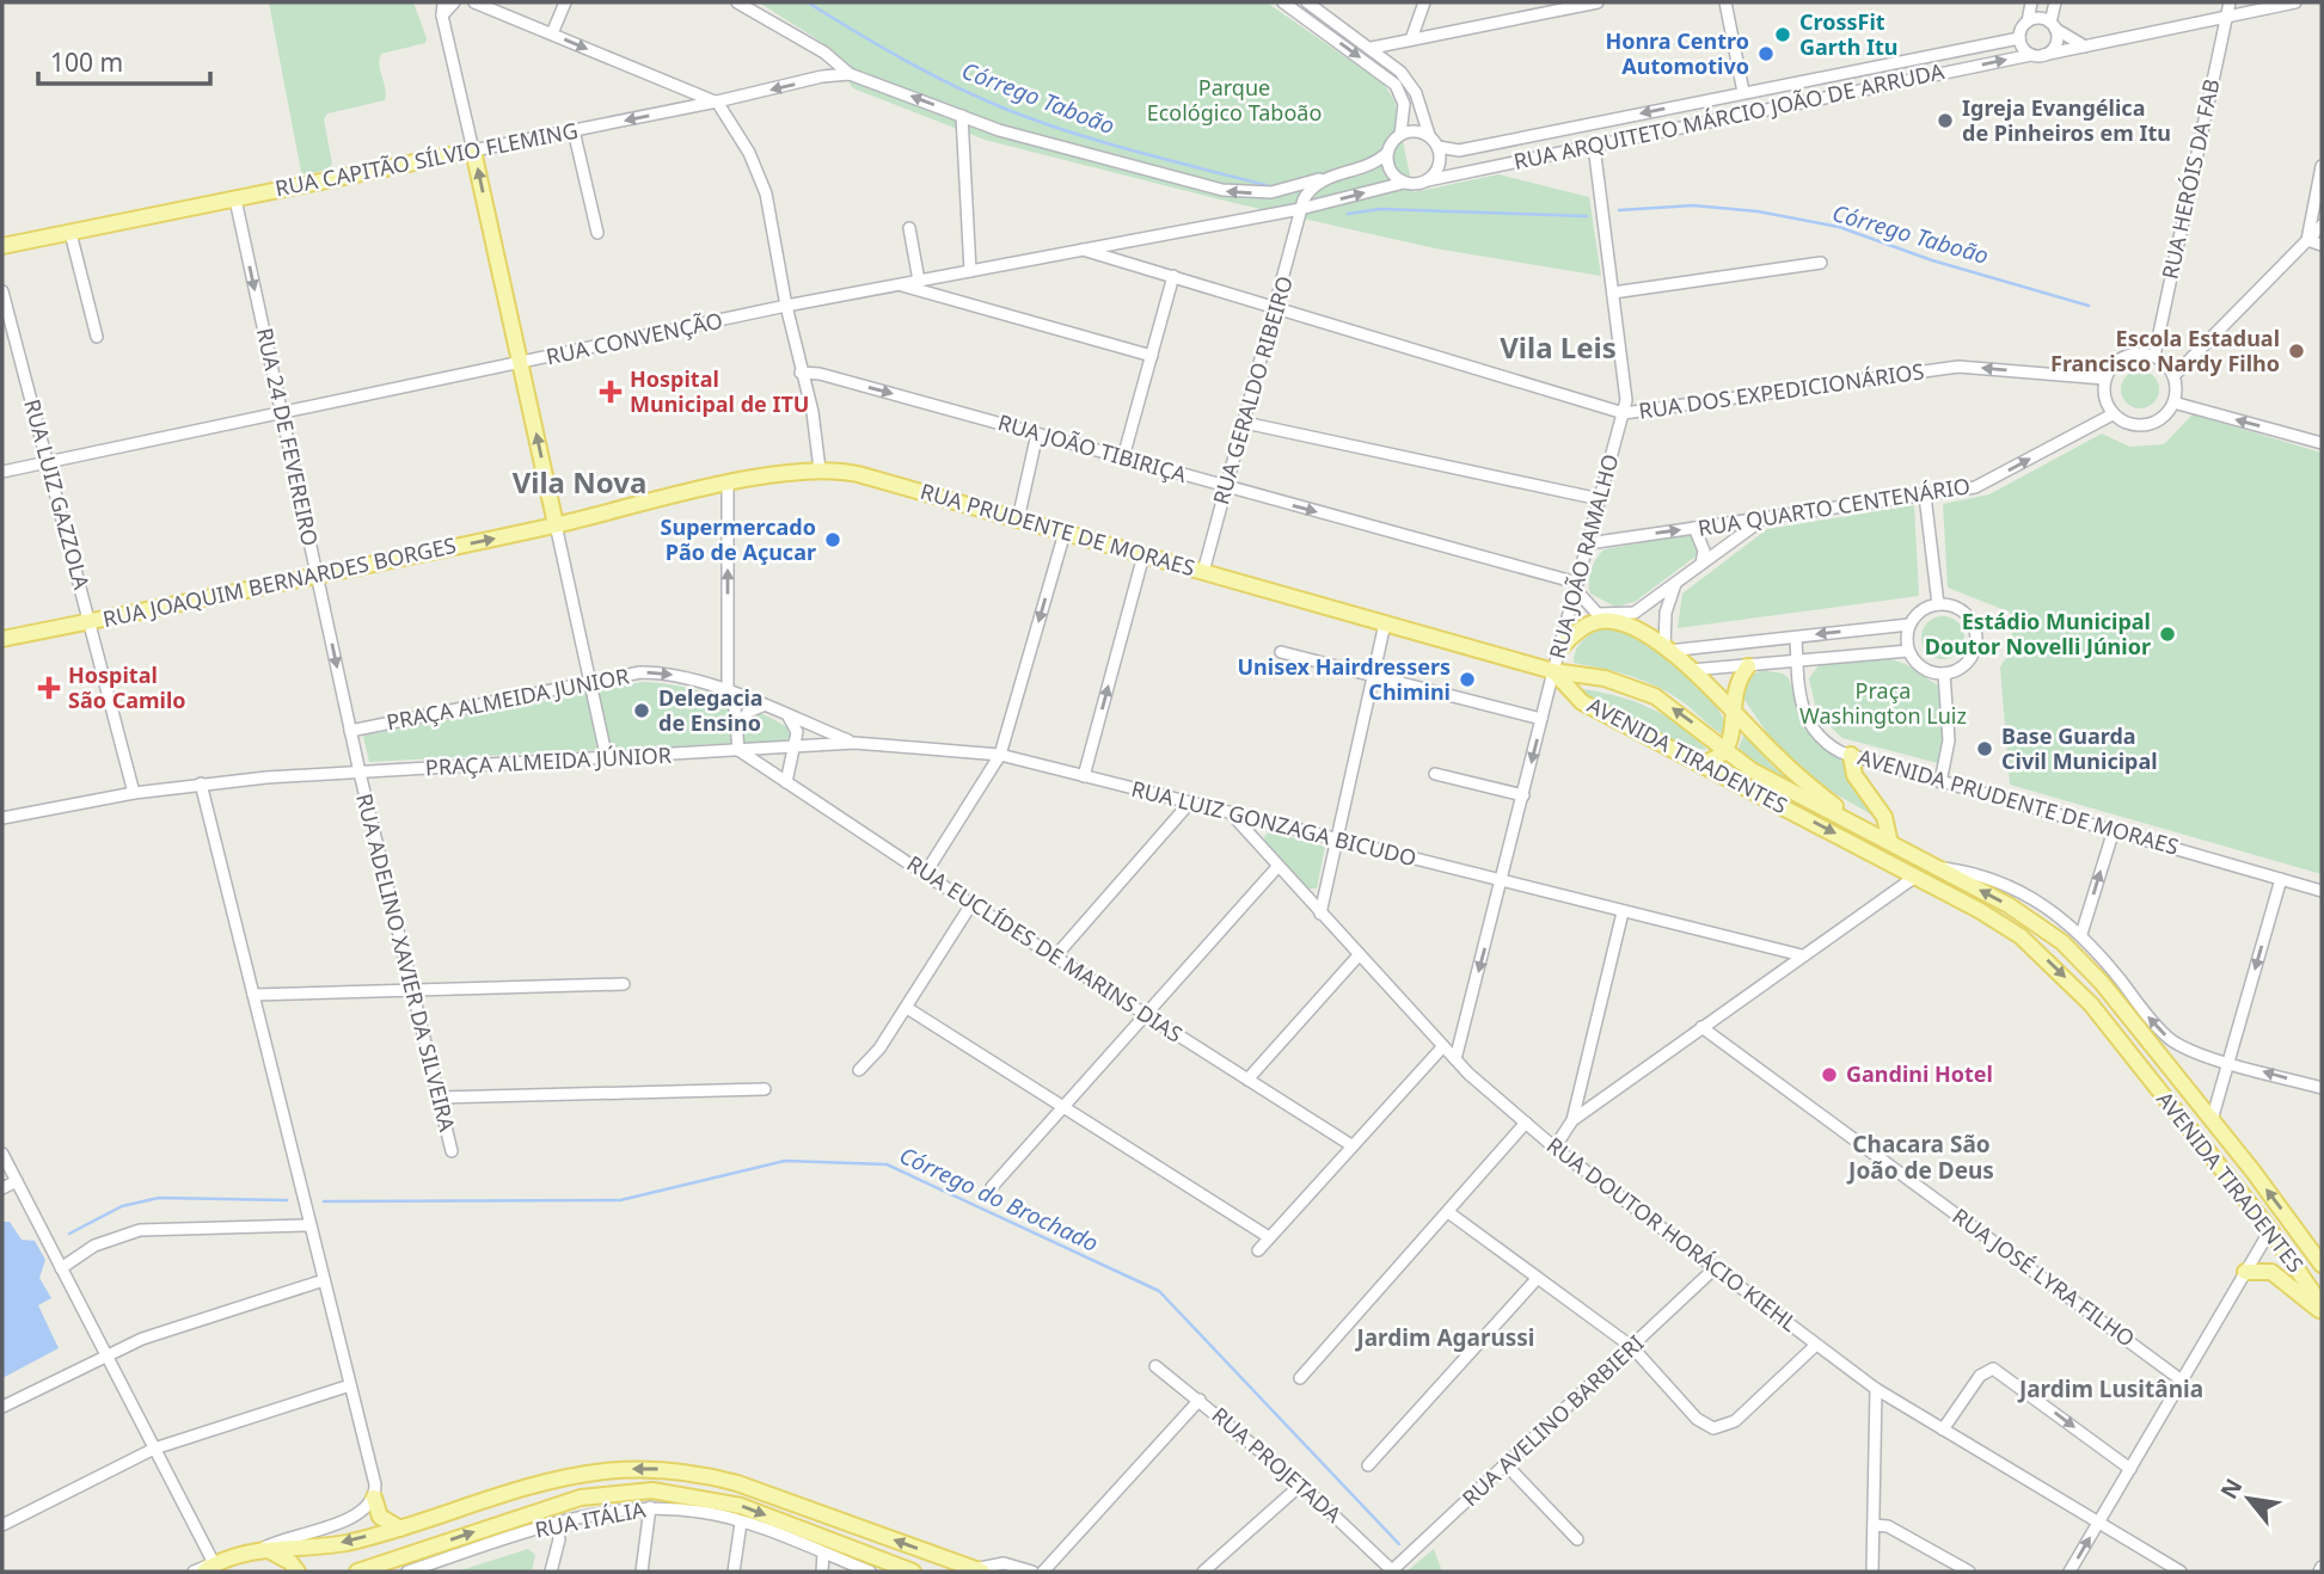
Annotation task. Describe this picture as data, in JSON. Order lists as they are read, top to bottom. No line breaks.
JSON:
{"streets":{"main road":["RUA CAPITÃO SÍLVIO FLEMING","RUA PRUDENTE DE MORAES","RUA JOAQUIM BERNARDES BORGES","AVENIDA TIRADENTES"],"street":["RUA ARQUITETO MÁRCIO JOÃO DE ARRUDA","RUA HERÓIS DA FAB","RUA CONVENÇÃO","RUA GERALDO RIBEIRO","RUA DOS EXPEDICIONÁRIOS","RUA 24 DE FEVEREIRO","RUA JOÃO TIBIRIÇA","RUA LUIZ GAZZOLA","RUA QUARTO CENTENÁRIO","RUA JOÃO RAMALHO","PRAÇA ALMEIDA JUNIOR","PRAÇA ALMEIDA JÚNIOR","AVENIDA PRUDENTE DE MORAES","RUA LUIZ GONZAGA BICUDO","RUA EUCLÍDES DE MARINS DIAS","RUA ADELINO XAVIER DA SILVEIRA","RUA DOUTOR HORÁCIO KIEHL","RUA JOSÉ LYRA FILHO","RUA AVELINO BARBIERI","RUA PROJETADA","RUA ITÁLIA"]},"crossings":[["RUA ARQUITETO MÁRCIO JOÃO DE ARRUDA","RUA HERÓIS DA FAB"],["RUA ARQUITETO MÁRCIO JOÃO DE ARRUDA","RUA JOÃO RAMALHO"],["RUA CAPITÃO SÍLVIO FLEMING","RUA 24 DE FEVEREIRO"],["RUA HERÓIS DA FAB","RUA DOS EXPEDICIONÁRIOS"],["RUA HERÓIS DA FAB","RUA QUARTO CENTENÁRIO"],["RUA CONVENÇÃO","RUA GERALDO RIBEIRO"],["RUA CONVENÇÃO","RUA DOS EXPEDICIONÁRIOS"],["RUA CONVENÇÃO","RUA 24 DE FEVEREIRO"],["RUA CONVENÇÃO","RUA LUIZ GAZZOLA"],["RUA GERALDO RIBEIRO","RUA DOS EXPEDICIONÁRIOS"],["RUA GERALDO RIBEIRO","RUA JOÃO TIBIRIÇA"],["RUA GERALDO RIBEIRO","RUA PRUDENTE DE MORAES"],["RUA DOS EXPEDICIONÁRIOS","RUA QUARTO CENTENÁRIO"],["RUA DOS EXPEDICIONÁRIOS","RUA JOÃO RAMALHO"],["RUA 24 DE FEVEREIRO","RUA JOAQUIM BERNARDES BORGES"],["RUA 24 DE FEVEREIRO","PRAÇA ALMEIDA JUNIOR"],["RUA 24 DE FEVEREIRO","PRAÇA ALMEIDA JÚNIOR"],["RUA 24 DE FEVEREIRO","RUA ADELINO XAVIER DA SILVEIRA"],["RUA JOÃO TIBIRIÇA","RUA JOÃO RAMALHO"],["RUA LUIZ GAZZOLA","RUA JOAQUIM BERNARDES BORGES"],["RUA LUIZ GAZZOLA","PRAÇA ALMEIDA JÚNIOR"],["RUA QUARTO CENTENÁRIO","RUA JOÃO RAMALHO"],["RUA PRUDENTE DE MORAES","RUA JOÃO RAMALHO"],["RUA PRUDENTE DE MORAES","RUA JOAQUIM BERNARDES BORGES"],["RUA PRUDENTE DE MORAES","AVENIDA TIRADENTES"],["RUA JOÃO RAMALHO","AVENIDA TIRADENTES"],["RUA JOÃO RAMALHO","RUA LUIZ GONZAGA BICUDO"],["RUA JOÃO RAMALHO","RUA DOUTOR HORÁCIO KIEHL"],["PRAÇA ALMEIDA JUNIOR","RUA LUIZ GONZAGA BICUDO"],["PRAÇA ALMEIDA JÚNIOR","RUA LUIZ GONZAGA BICUDO"],["PRAÇA ALMEIDA JÚNIOR","RUA EUCLÍDES DE MARINS DIAS"],["PRAÇA ALMEIDA JÚNIOR","RUA ADELINO XAVIER DA SILVEIRA"],["RUA LUIZ GONZAGA BICUDO","RUA EUCLÍDES DE MARINS DIAS"],["RUA LUIZ GONZAGA BICUDO","RUA DOUTOR HORÁCIO KIEHL"],["RUA DOUTOR HORÁCIO KIEHL","RUA AVELINO BARBIERI"],["RUA AVELINO BARBIERI","RUA PROJETADA"]],"one_way":["RUA DOS EXPEDICIONÁRIOS","RUA 24 DE FEVEREIRO","RUA QUARTO CENTENÁRIO","RUA JOAQUIM BERNARDES BORGES"],"districts":["Vila Leis","Vila Nova","Chacara São João de Deus","Jardim Agarussi","Jardim Lusitânia"],"water":["Córrego Taboão","Córrego do Brochado"],"parks":["Parque Ecológico Taboão","Praça Washington Luiz"],"places":{"other":["CrossFit Garth Itu","Honra Centro Automotivo","Igreja Evangélica de Pinheiros em Itu","Escola Estadual Francisco Nardy Filho","Supermercado Pão de Açucar","Estádio Municipal Doutor Novelli Júnior","Unisex Hairdressers Chimini","Delegacia de Ensino","Base Guarda Civil Municipal","Gandini Hotel"],"health":["Hospital Municipal de ITU","Hospital São Camilo"]},"scale_bar":"100 m","north":"top left"}
